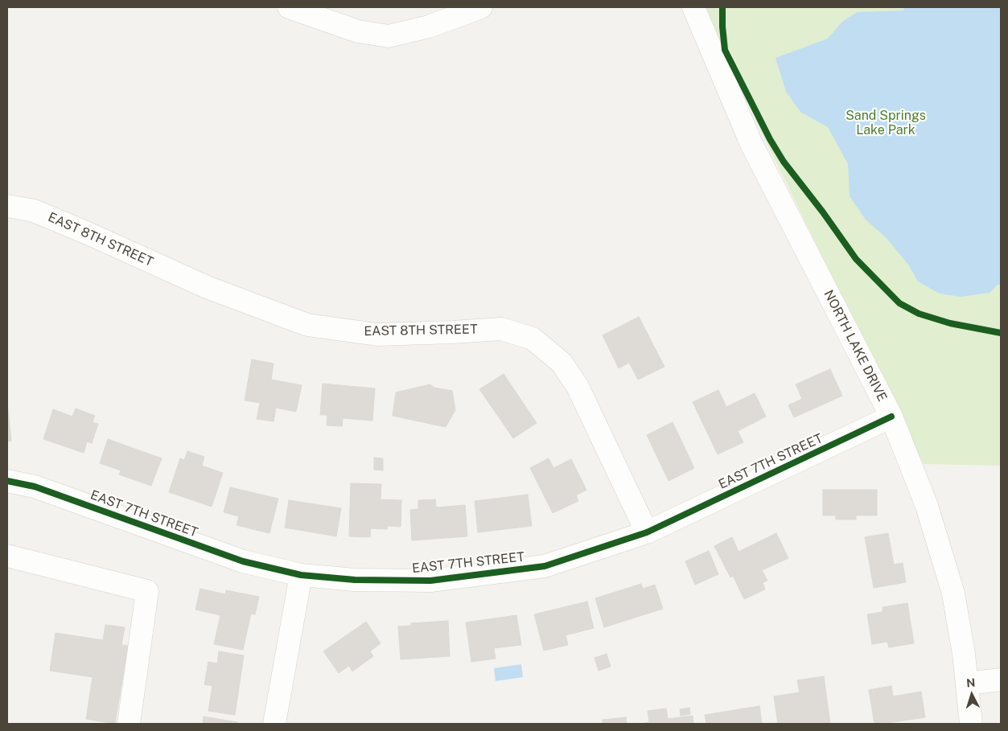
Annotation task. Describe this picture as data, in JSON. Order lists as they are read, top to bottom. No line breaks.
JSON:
{"streets":{"street":["EAST 8TH STREET","NORTH LAKE DRIVE","EAST 7TH STREET"]},"crossings":[["EAST 8TH STREET","EAST 7TH STREET"],["NORTH LAKE DRIVE","EAST 7TH STREET"]],"parks":["Sand Springs Lake Park"],"north":"top"}
